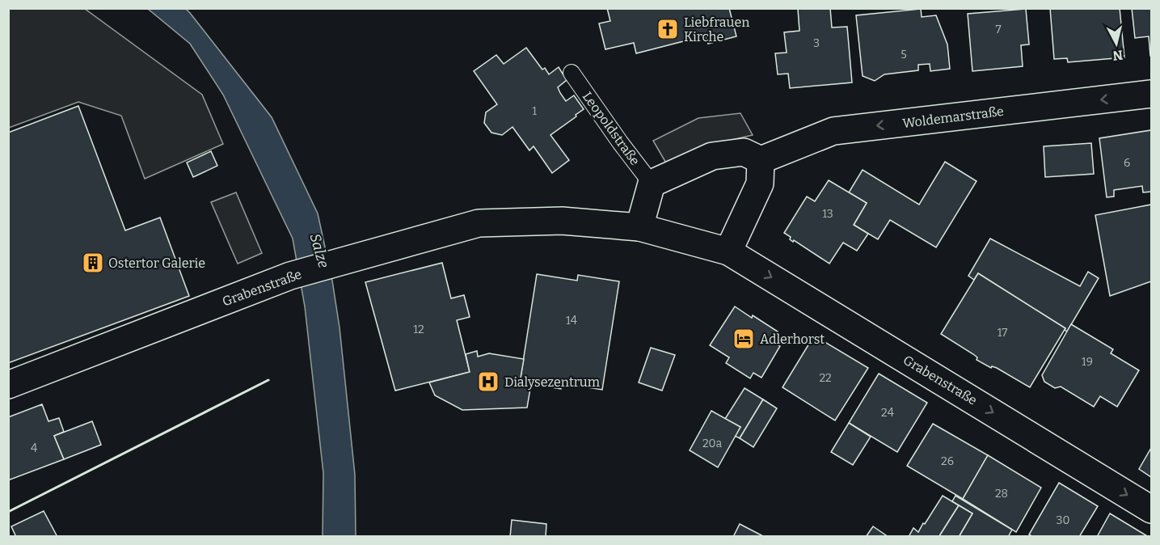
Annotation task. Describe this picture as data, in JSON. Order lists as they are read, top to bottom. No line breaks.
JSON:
{"streets":{"street":["Woldemarstraße","Grabenstraße"],"lane":["Leopoldstraße"]},"one_way":["Woldemarstraße","Grabenstraße"],"water":["Salze"],"places":{"church":["Liebfrauen Kirche"],"building":["Ostertor Galerie"],"hotel":["Adlerhorst"],"hospital":["Dialysezentrum"]},"house_numbers":["7","3","5","1","6","13","14","12","17","19","22","24","20a","4","26","28","30"],"north":"bottom"}
